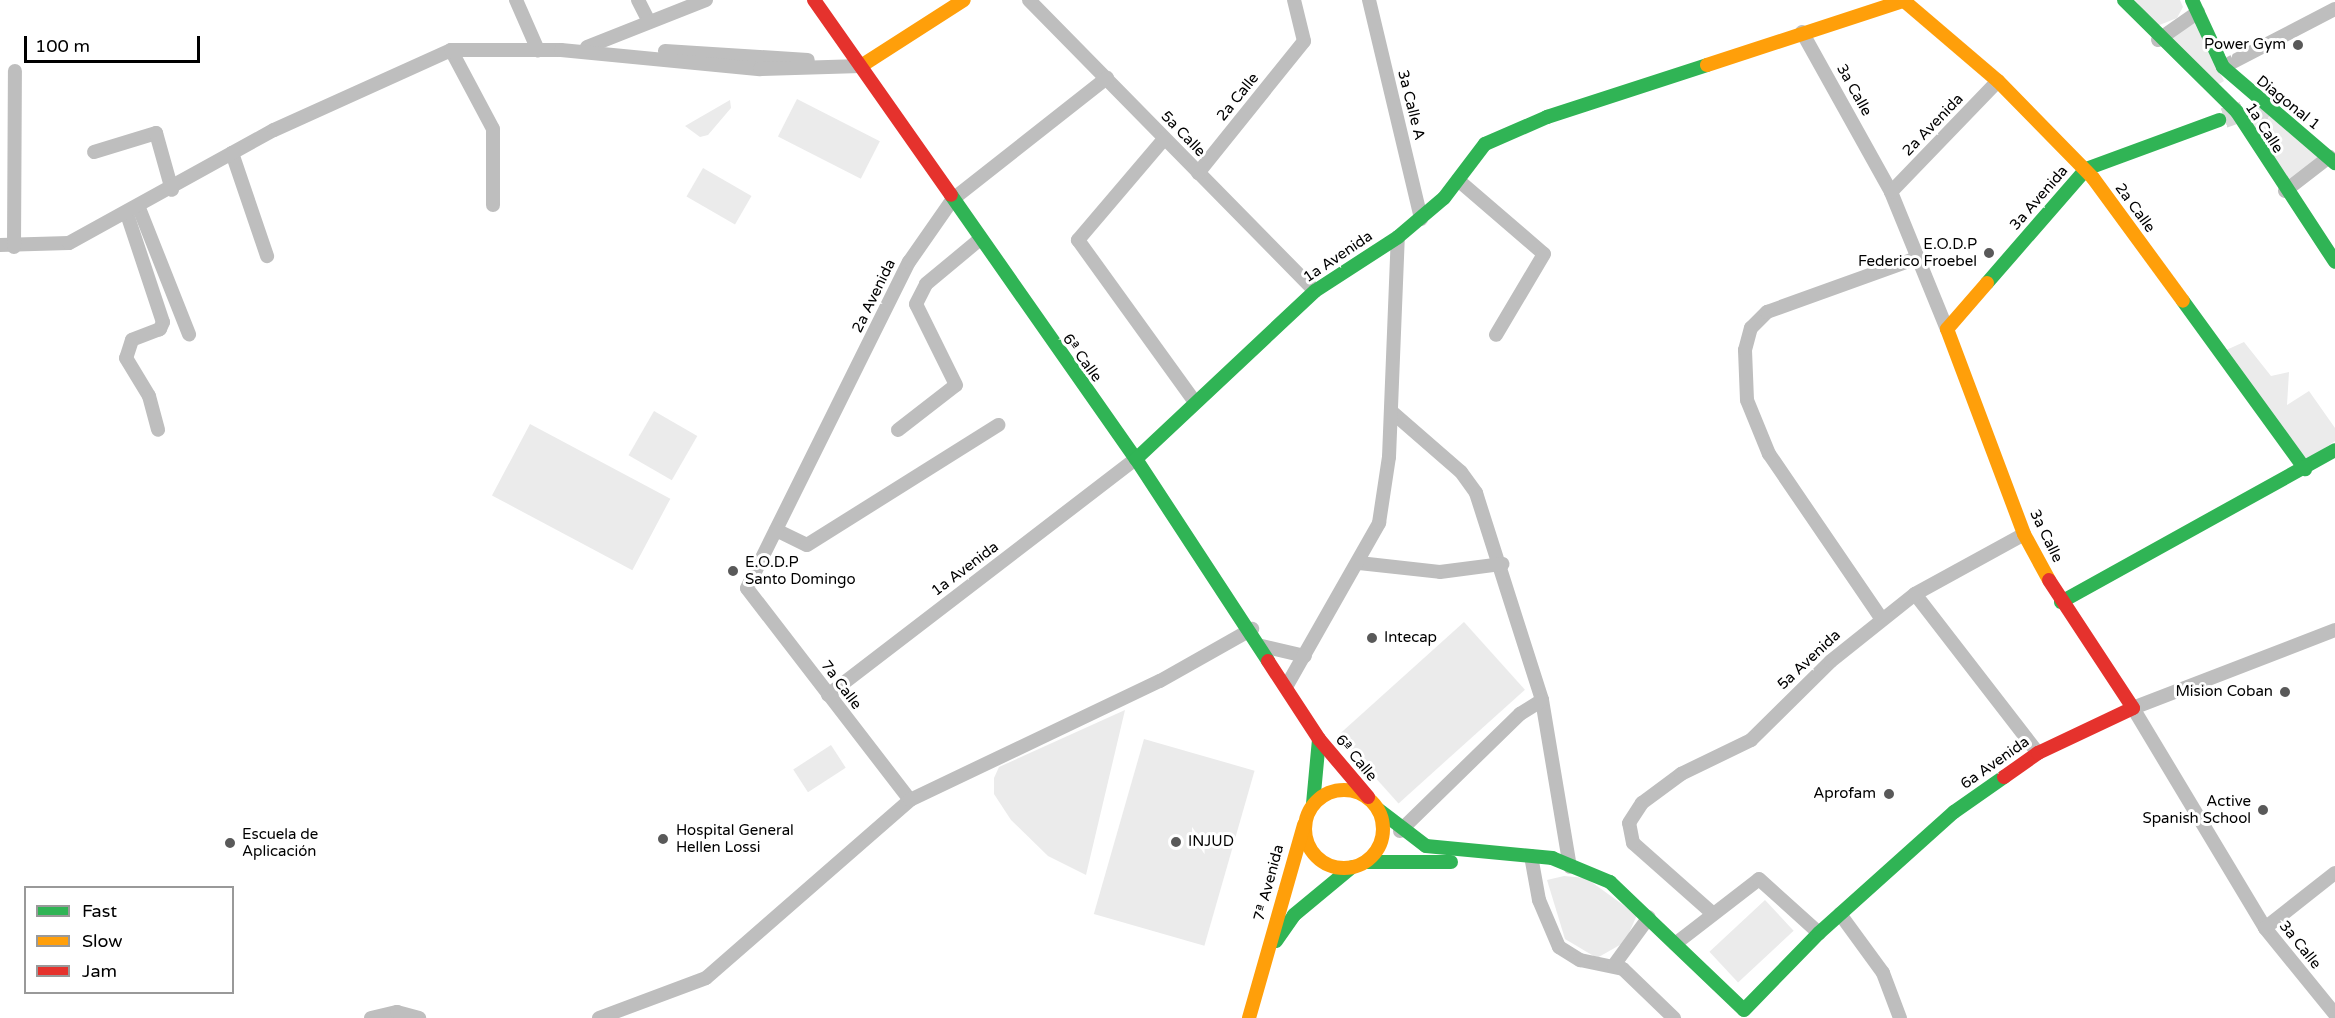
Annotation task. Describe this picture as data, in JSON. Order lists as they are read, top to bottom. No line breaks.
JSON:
{"streets":{"street":["3a Calle","2a Calle","Diagonal 1","3a Calle A","2a Avenida","1a Calle","5a Calle","3a Avenida","1a Avenida","6ª Calle","5a Avenida","7a Calle","6a Avenida","7ª Avenida"]},"crossings":[["3a Calle","2a Avenida"],["3a Calle","3a Avenida"],["3a Calle","1a Avenida"],["3a Calle","5a Avenida"],["3a Calle","6a Avenida"],["2a Calle","2a Avenida"],["2a Calle","5a Calle"],["2a Calle","3a Avenida"],["2a Calle","1a Avenida"],["3a Calle A","1a Avenida"],["2a Avenida","5a Calle"],["2a Avenida","6ª Calle"],["2a Avenida","7a Calle"],["5a Calle","1a Avenida"],["1a Avenida","6ª Calle"],["1a Avenida","7a Calle"],["6ª Calle","7ª Avenida"]],"places":["Power Gym","E.O.D.P Federico Froebel","E.O.D.P Santo Domingo","Intecap","Mision Coban","Aprofam","Active Spanish School","Hospital General Hellen Lossi","INJUD","Escuela de Aplicación"],"legend":["Fast","Slow","Jam"],"scale_bar":"100 m"}
